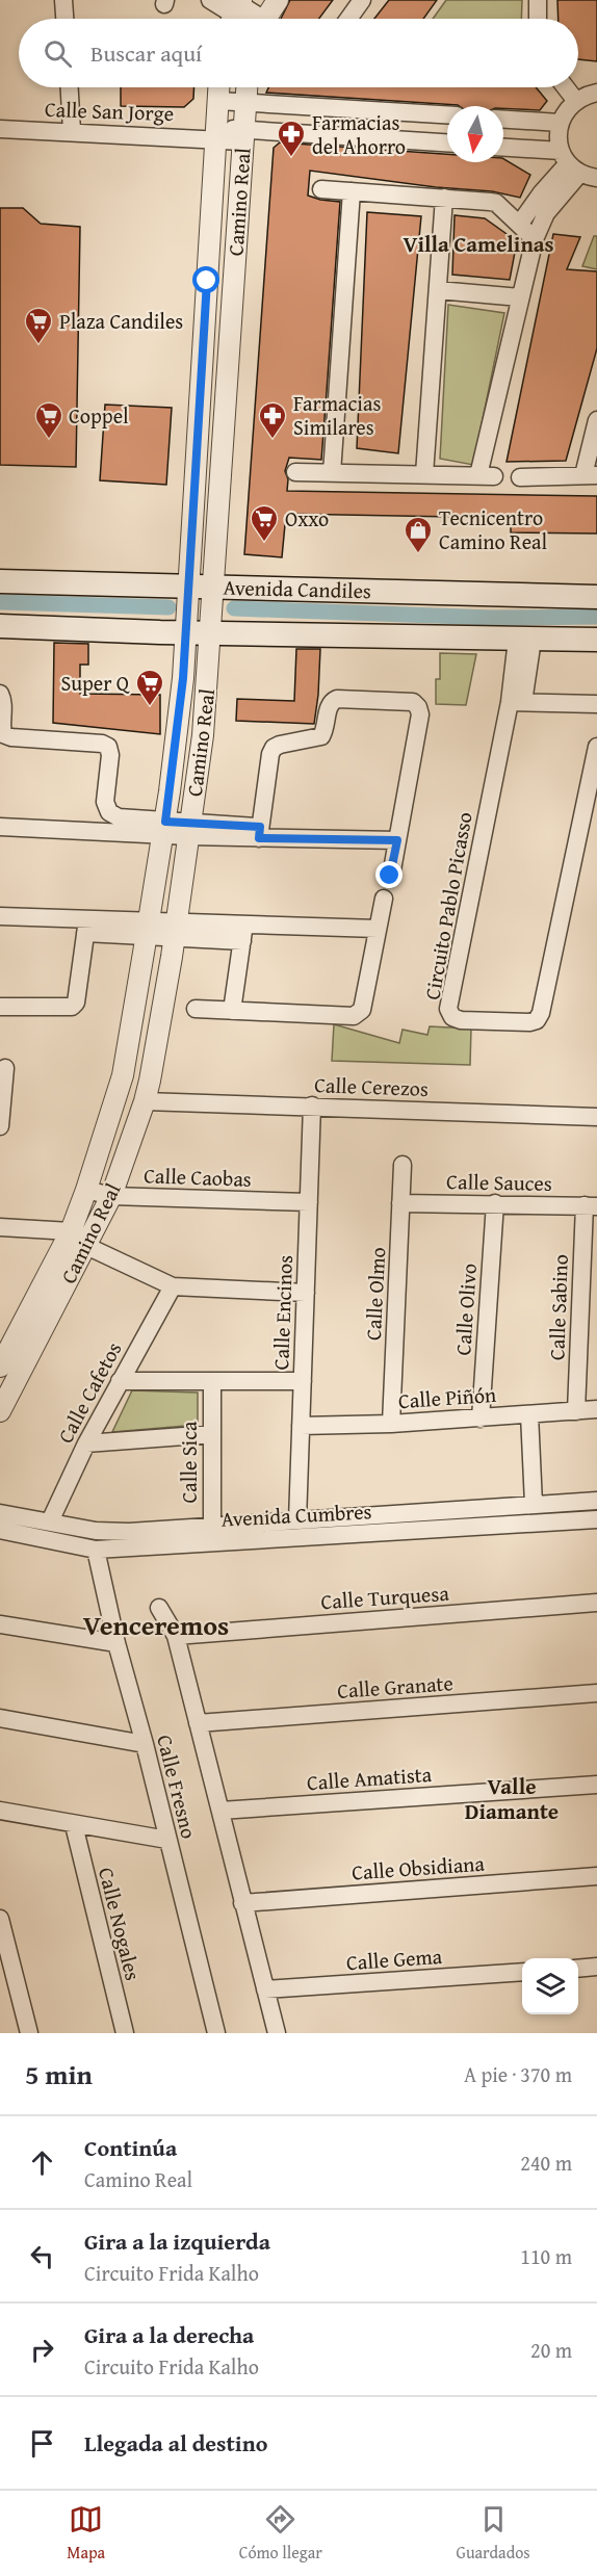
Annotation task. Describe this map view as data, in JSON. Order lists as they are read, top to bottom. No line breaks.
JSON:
{"streets":{"main road":["Avenida Candiles"],"street":["Calle San Jorge","Camino Real","Circuito Pablo Picasso","Calle Cerezos","Calle Caobas","Calle Sauces","Calle Olmo","Calle Sabino","Calle Olivo","Calle Encinos","Calle Cafetos","Calle Piñón","Calle Sica","Avenida Cumbres","Calle Turquesa","Calle Granate","Calle Amatista","Calle Fresno","Calle Obsidiana","Calle Nogales","Calle Gema"]},"crossings":[["Calle San Jorge","Camino Real"],["Camino Real","Avenida Candiles"],["Camino Real","Calle Cerezos"],["Camino Real","Calle Caobas"],["Calle Cerezos","Calle Encinos"],["Calle Caobas","Calle Encinos"],["Calle Sauces","Calle Olmo"],["Calle Sauces","Calle Sabino"],["Calle Sauces","Calle Olivo"],["Calle Olmo","Calle Piñón"],["Calle Sabino","Calle Piñón"],["Calle Olivo","Calle Piñón"],["Calle Encinos","Calle Piñón"],["Calle Encinos","Avenida Cumbres"],["Calle Cafetos","Avenida Cumbres"],["Calle Sica","Avenida Cumbres"],["Avenida Cumbres","Calle Fresno"],["Calle Turquesa","Calle Fresno"],["Calle Granate","Calle Fresno"],["Calle Amatista","Calle Fresno"],["Calle Fresno","Calle Obsidiana"],["Calle Fresno","Calle Gema"]],"districts":["Villa Camelinas","Venceremos","Valle Diamante"],"places":{"pharmacy":["Farmacias del Ahorro","Farmacias Similares"],"supermarket":["Plaza Candiles","Coppel","Oxxo","Super Q"],"shop":["Tecnicentro Camino Real"]},"north":"bottom","page":{"search":"Buscar aquí","heading":["5 min","A pie · 370 m"],"list":[["Continúa","Camino Real","240 m"],["Gira a la izquierda","Circuito Frida Kalho","110 m"],["Gira a la derecha","Circuito Frida Kalho","20 m"],"Llegada al destino"],"nav":["Mapa","Cómo llegar","Guardados"]}}
